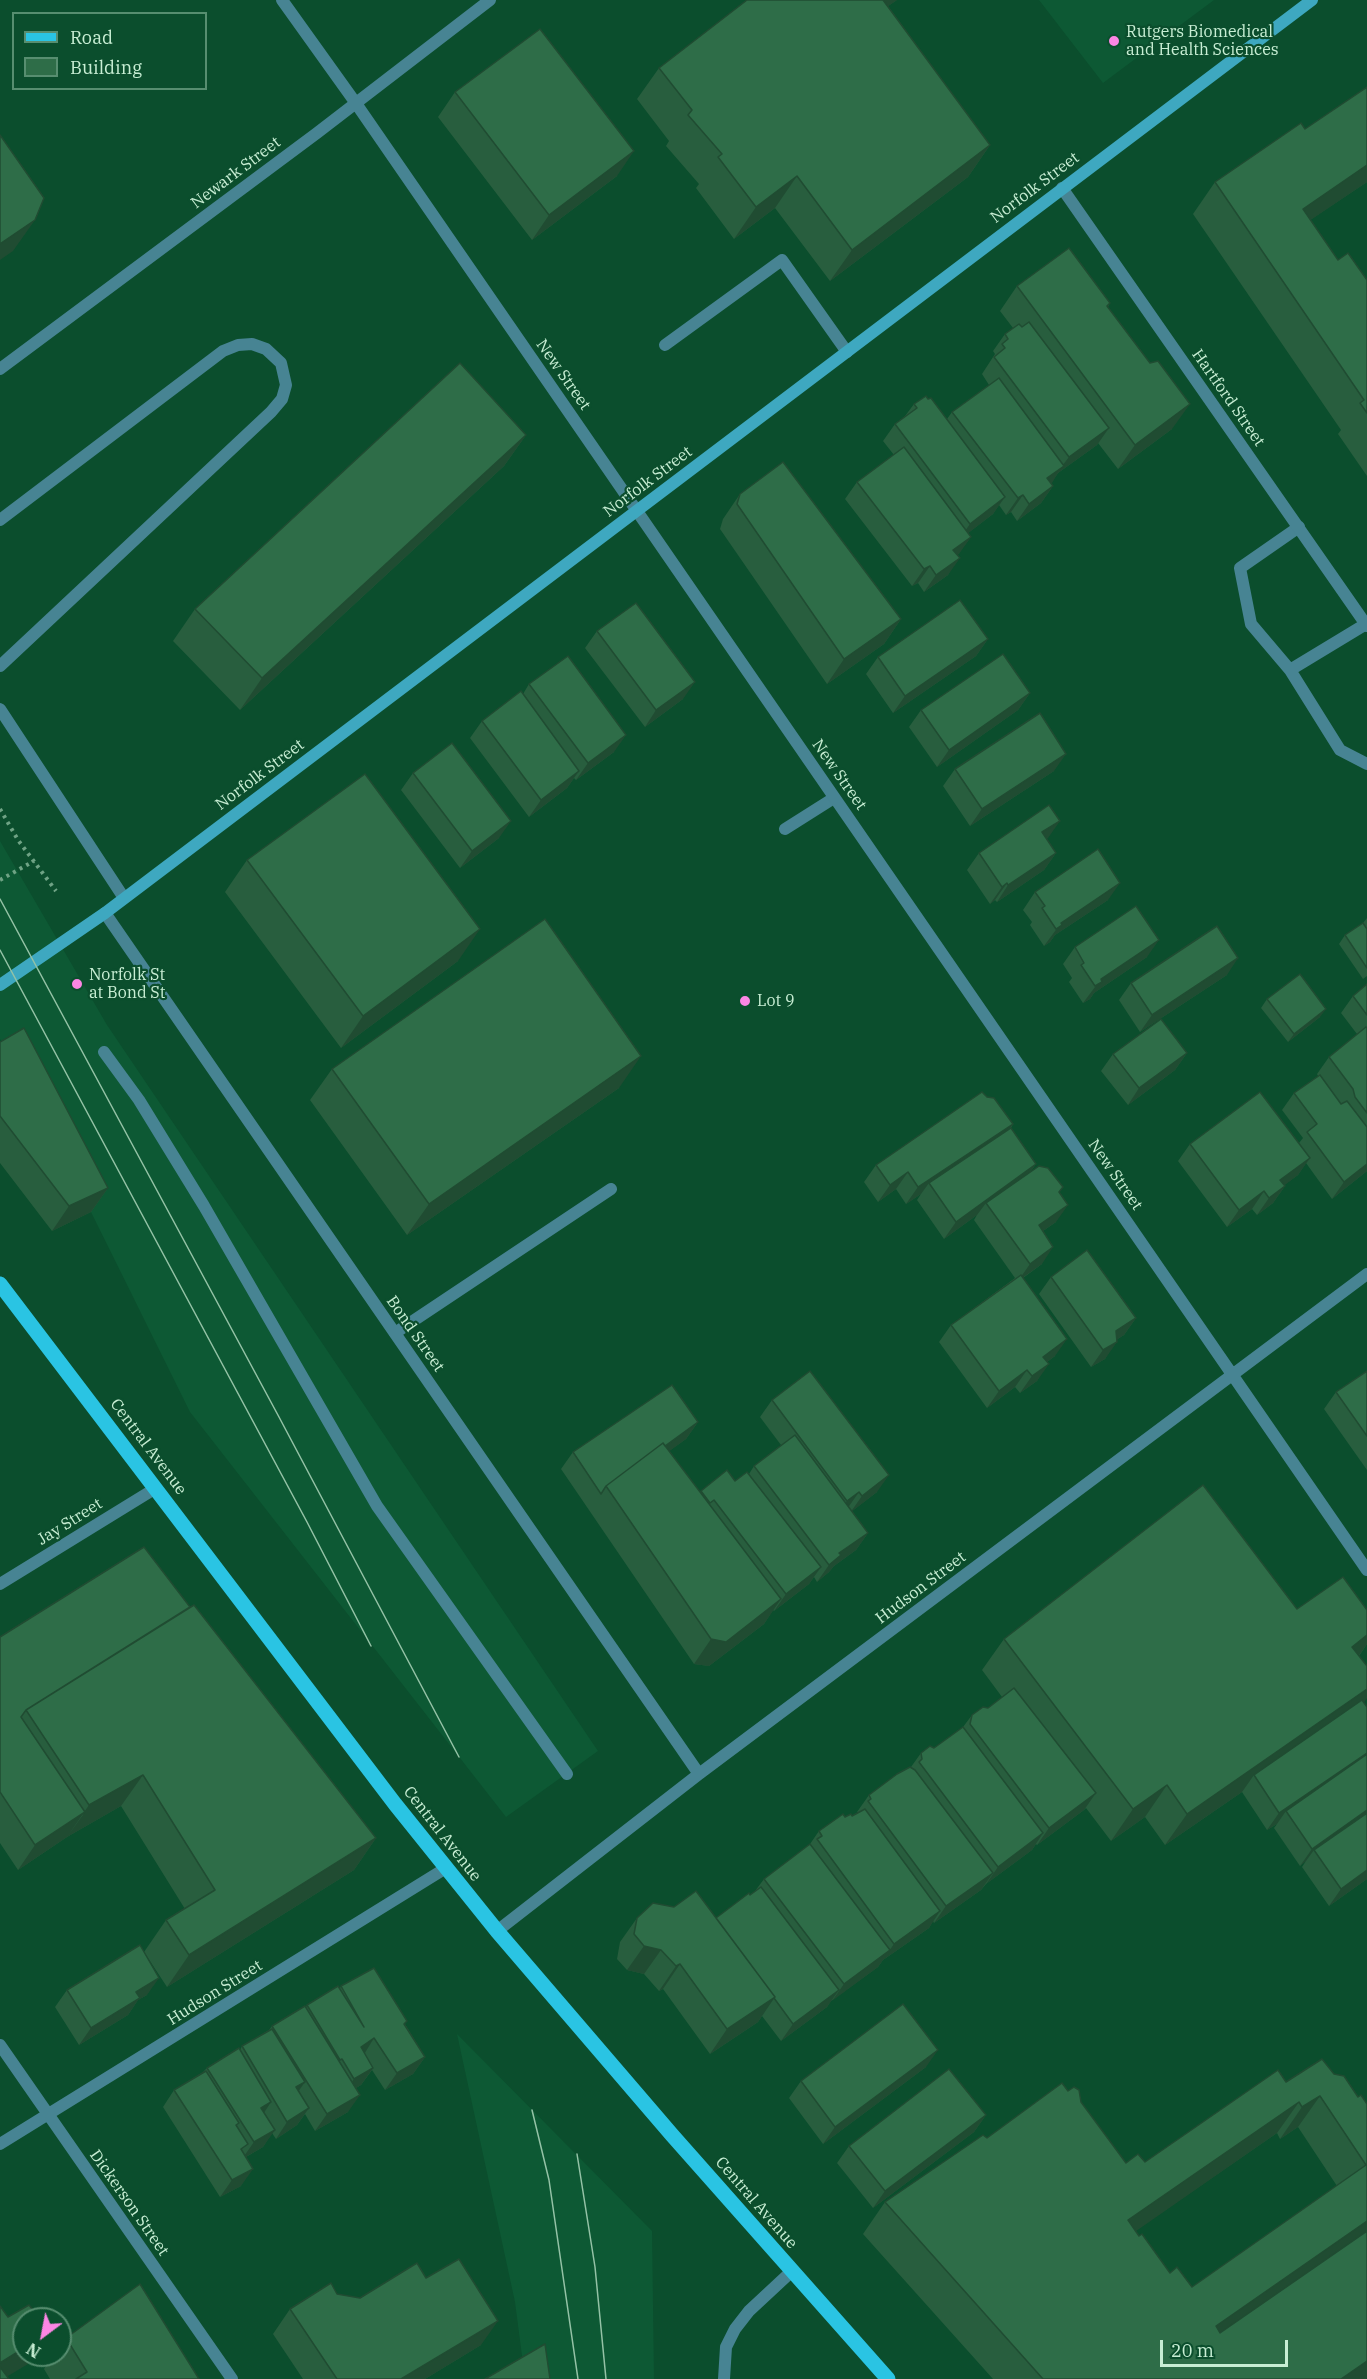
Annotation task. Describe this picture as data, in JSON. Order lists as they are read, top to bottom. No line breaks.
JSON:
{"streets":{"main road":["Norfolk Street","Central Avenue"],"street":["Newark Street","New Street","Hartford Street","Bond Street","Jay Street","Hudson Street","Dickerson Street"]},"crossings":[["Newark Street","New Street"],["Norfolk Street","New Street"],["Norfolk Street","Hartford Street"],["Norfolk Street","Bond Street"],["New Street","Hudson Street"],["Bond Street","Hudson Street"],["Central Avenue","Jay Street"],["Central Avenue","Hudson Street"],["Hudson Street","Dickerson Street"]],"places":["Rutgers Biomedical and Health Sciences","Norfolk St at Bond St","Lot 9"],"legend":["Road","Building"],"scale_bar":"20 m","north":"bottom left"}
